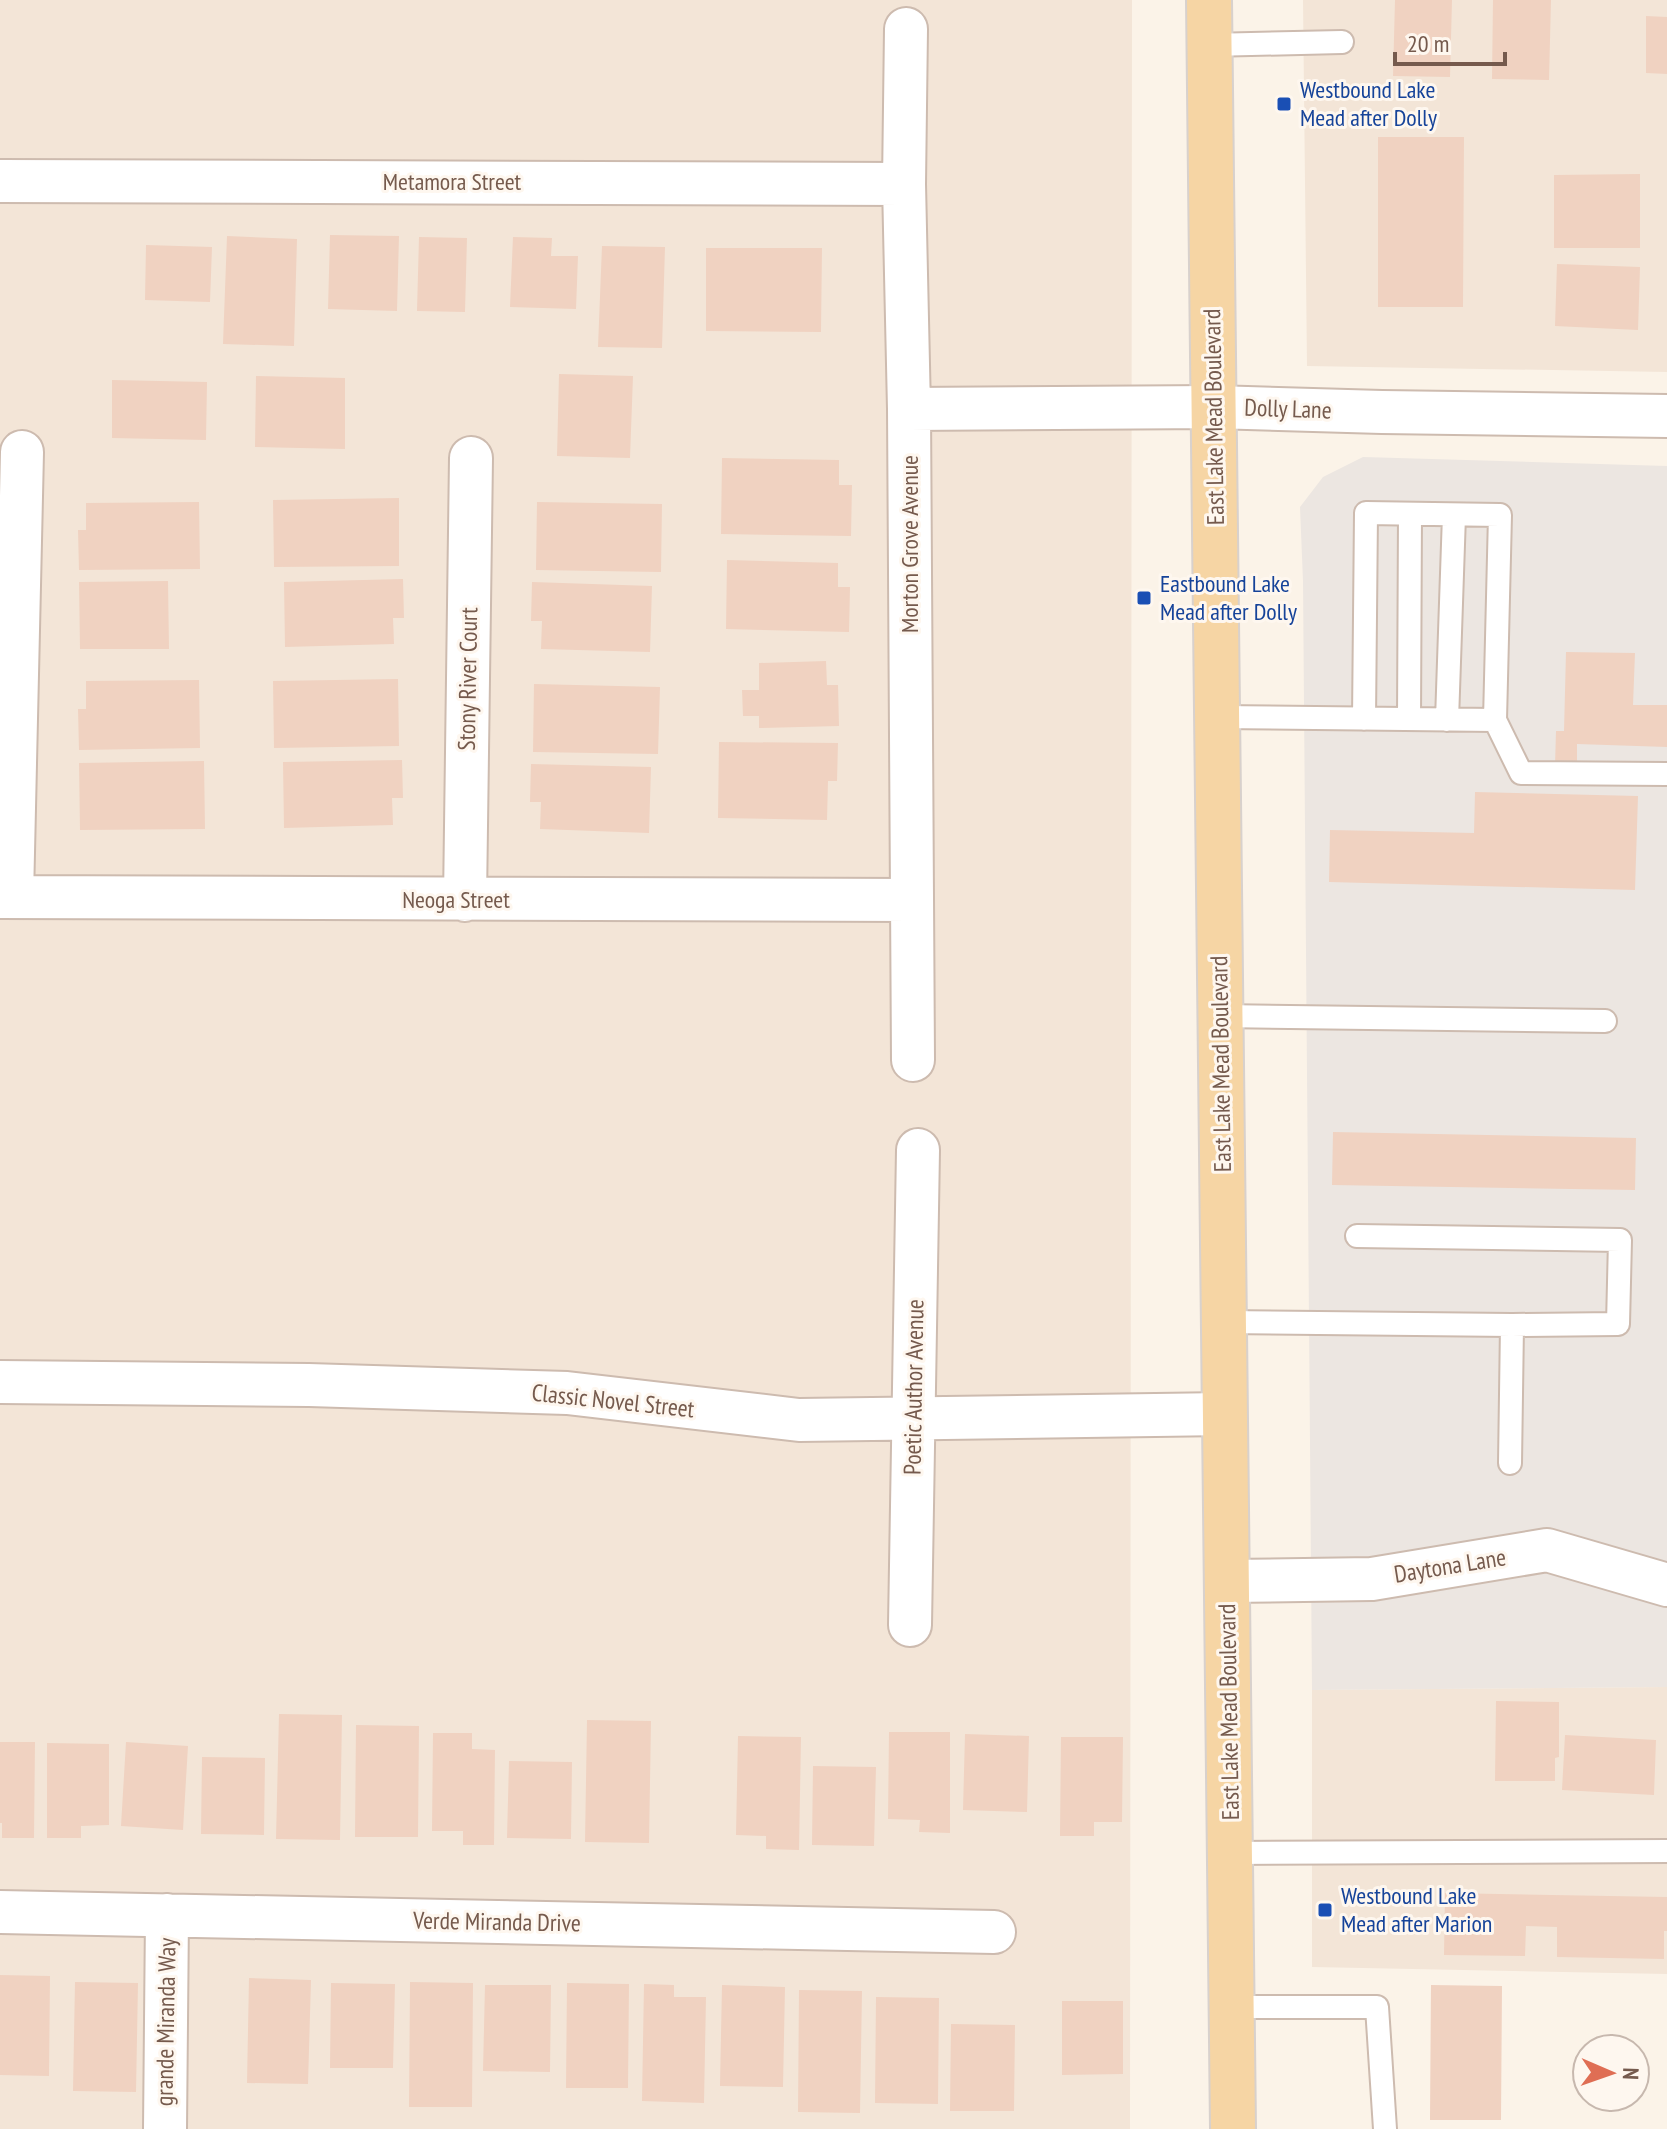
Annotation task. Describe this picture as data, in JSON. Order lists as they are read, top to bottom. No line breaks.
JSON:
{"streets":{"main road":["East Lake Mead Boulevard"],"street":["Metamora Street","Dolly Lane","Morton Grove Avenue","Stony River Court","Neoga Street","Poetic Author Avenue","Classic Novel Street","Daytona Lane","Verde Miranda Drive","grande Miranda Way"]},"crossings":[["Metamora Street","Morton Grove Avenue"],["Dolly Lane","East Lake Mead Boulevard"],["Dolly Lane","Morton Grove Avenue"],["East Lake Mead Boulevard","Classic Novel Street"],["East Lake Mead Boulevard","Daytona Lane"],["Morton Grove Avenue","Neoga Street"],["Stony River Court","Neoga Street"],["Poetic Author Avenue","Classic Novel Street"],["Verde Miranda Drive","grande Miranda Way"]],"places":{"transit":["Westbound Lake Mead after Dolly","Eastbound Lake Mead after Dolly","Westbound Lake Mead after Marion"]},"scale_bar":"20 m","north":"right"}
